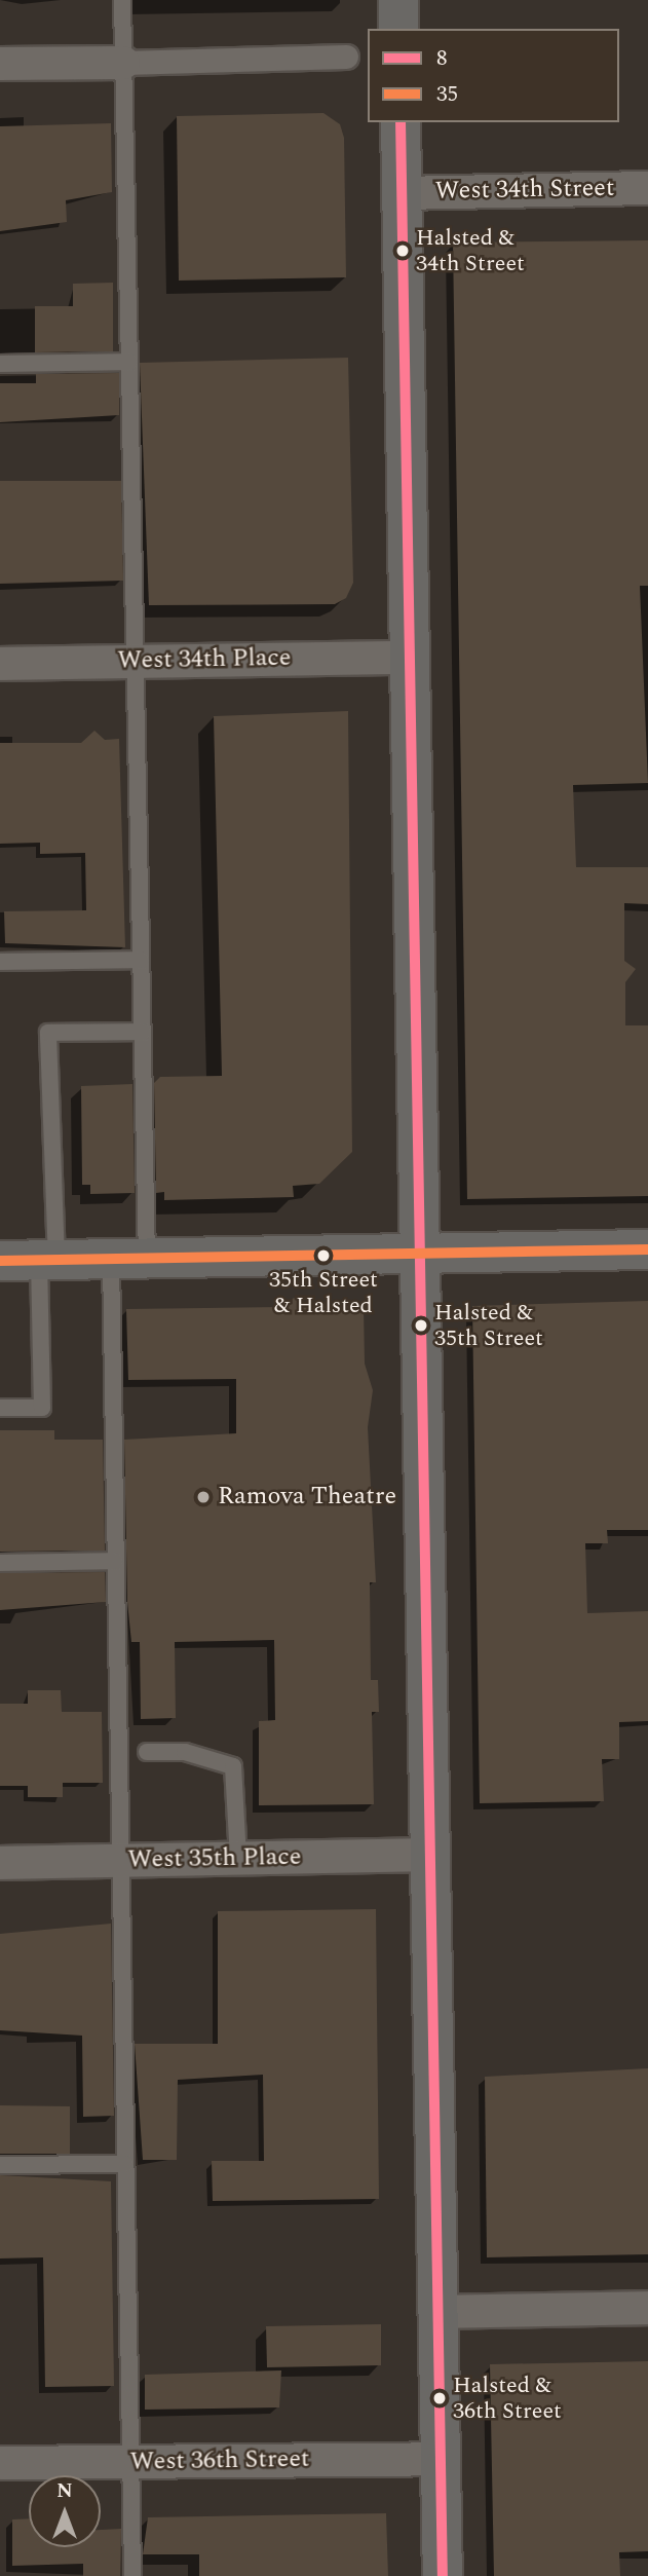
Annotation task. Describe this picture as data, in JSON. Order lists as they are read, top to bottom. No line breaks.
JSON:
{"streets":{"street":["West 34th Street","West 34th Place","West 35th Place","West 36th Street"]},"places":["Halsted & 34th Street","35th Street & Halsted","Halsted & 35th Street","Ramova Theatre","Halsted & 36th Street"],"lines":["transit line 8","transit line 35"],"legend":["8","35"],"north":"top"}
